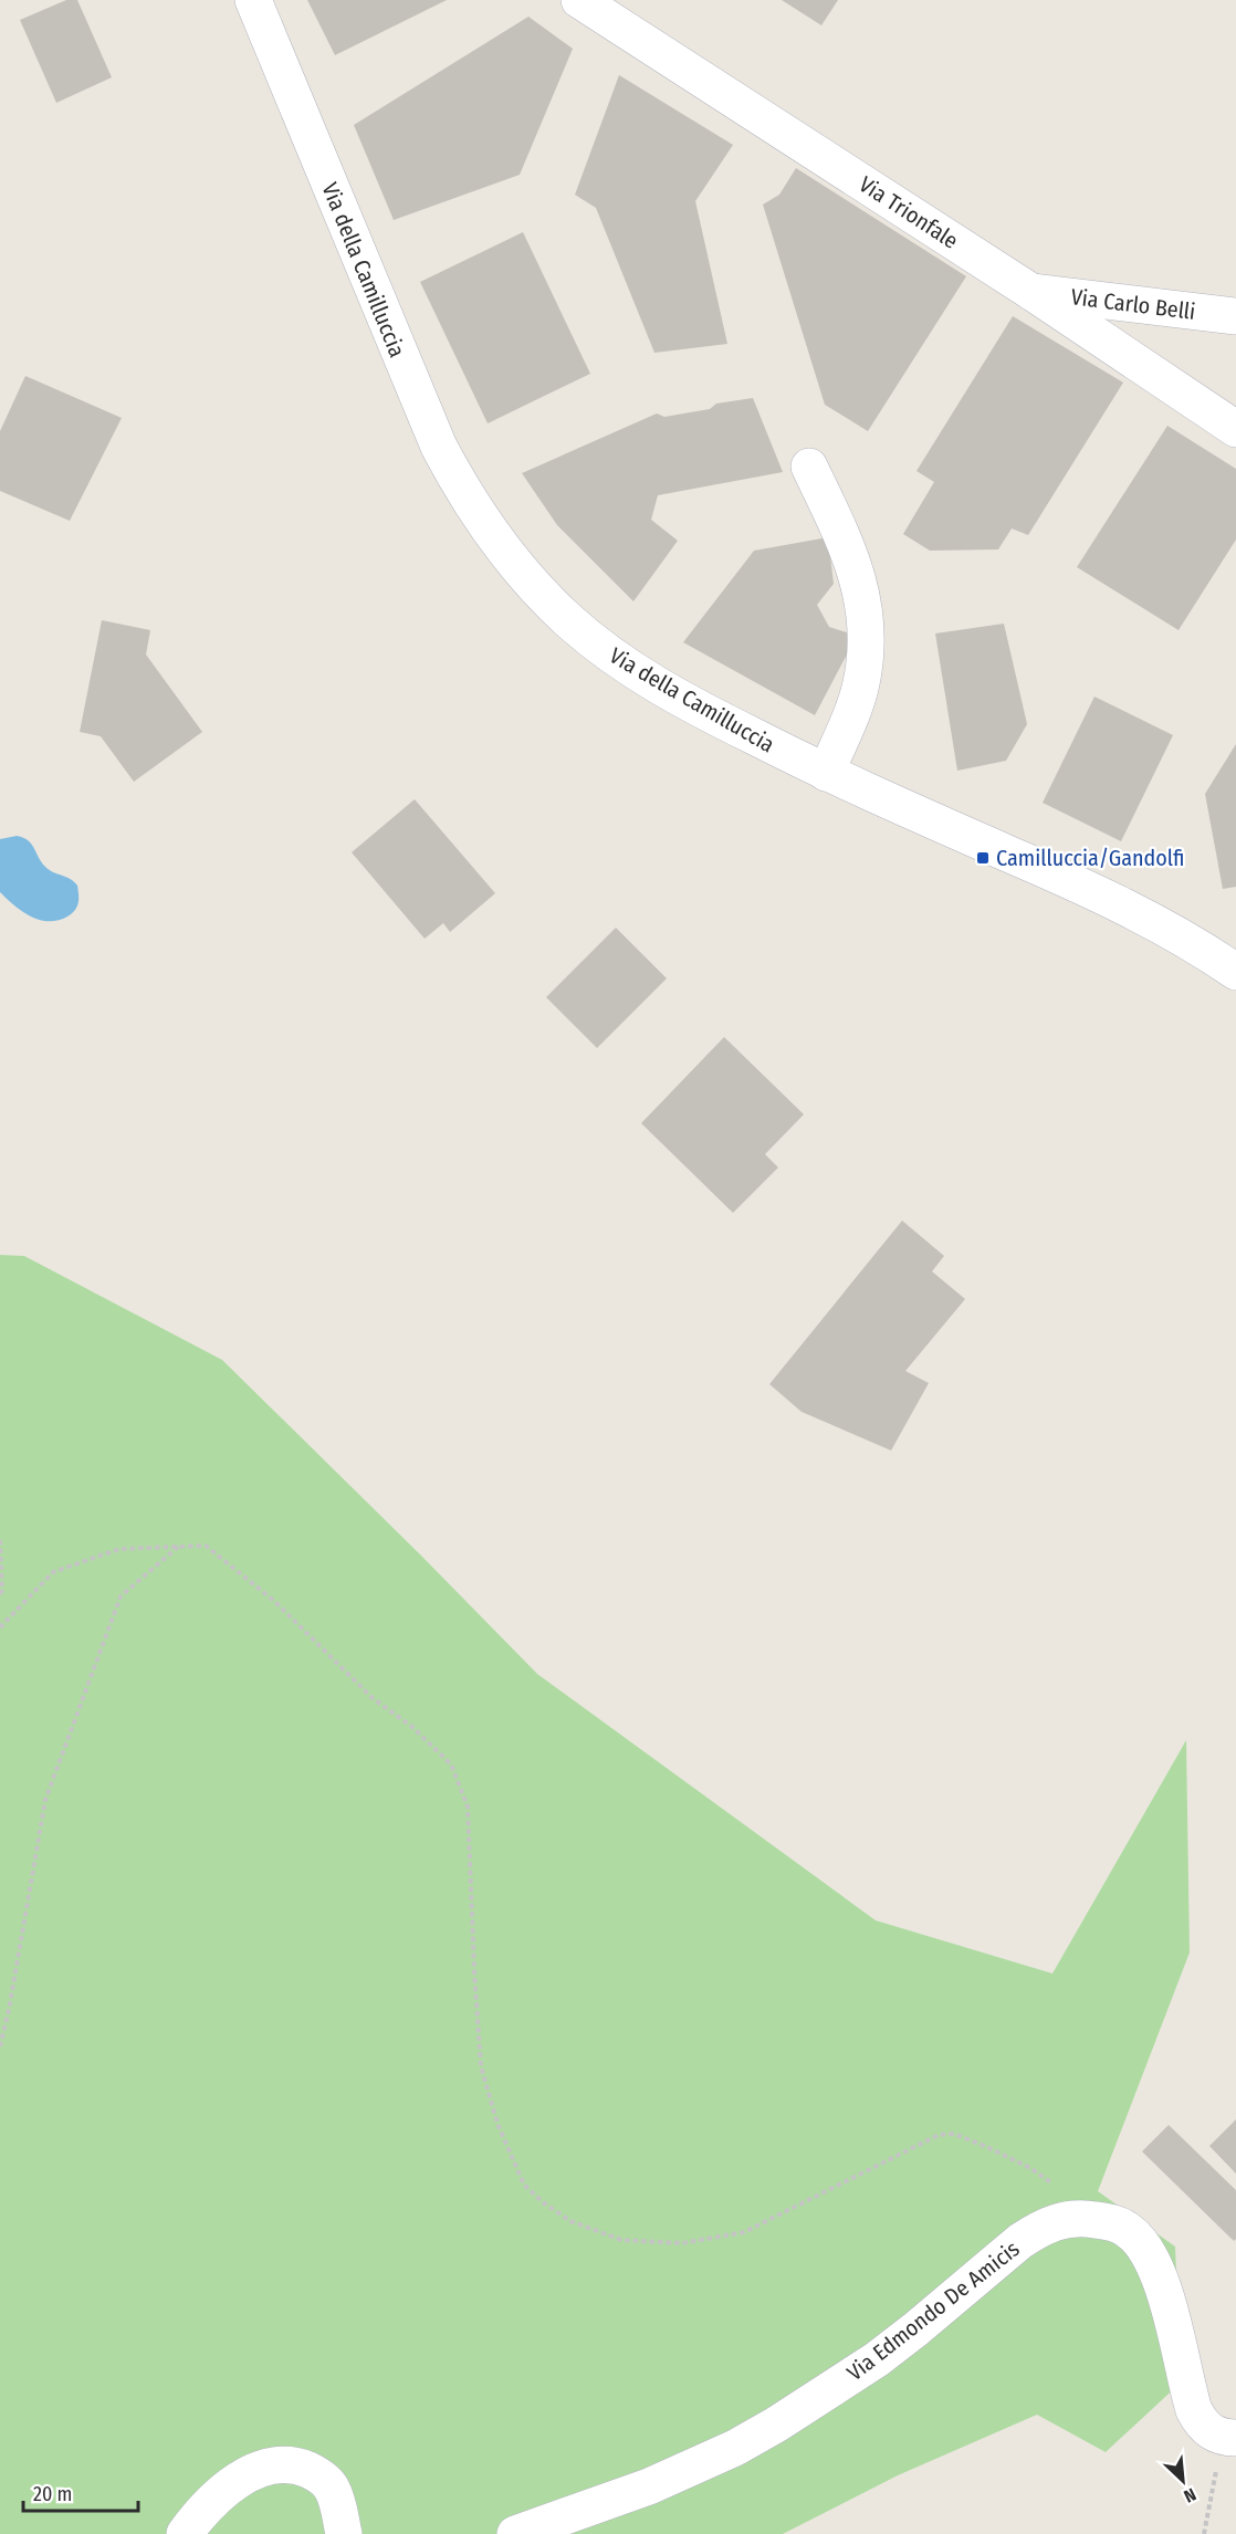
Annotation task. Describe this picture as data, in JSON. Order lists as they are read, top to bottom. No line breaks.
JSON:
{"streets":{"main road":["Via Trionfale","Via della Camilluccia","Via Carlo Belli","Via Edmondo De Amicis"]},"crossings":[["Via Trionfale","Via Carlo Belli"]],"places":{"transit":["Camilluccia/Gandolfi"]},"scale_bar":"20 m","north":"bottom right"}
